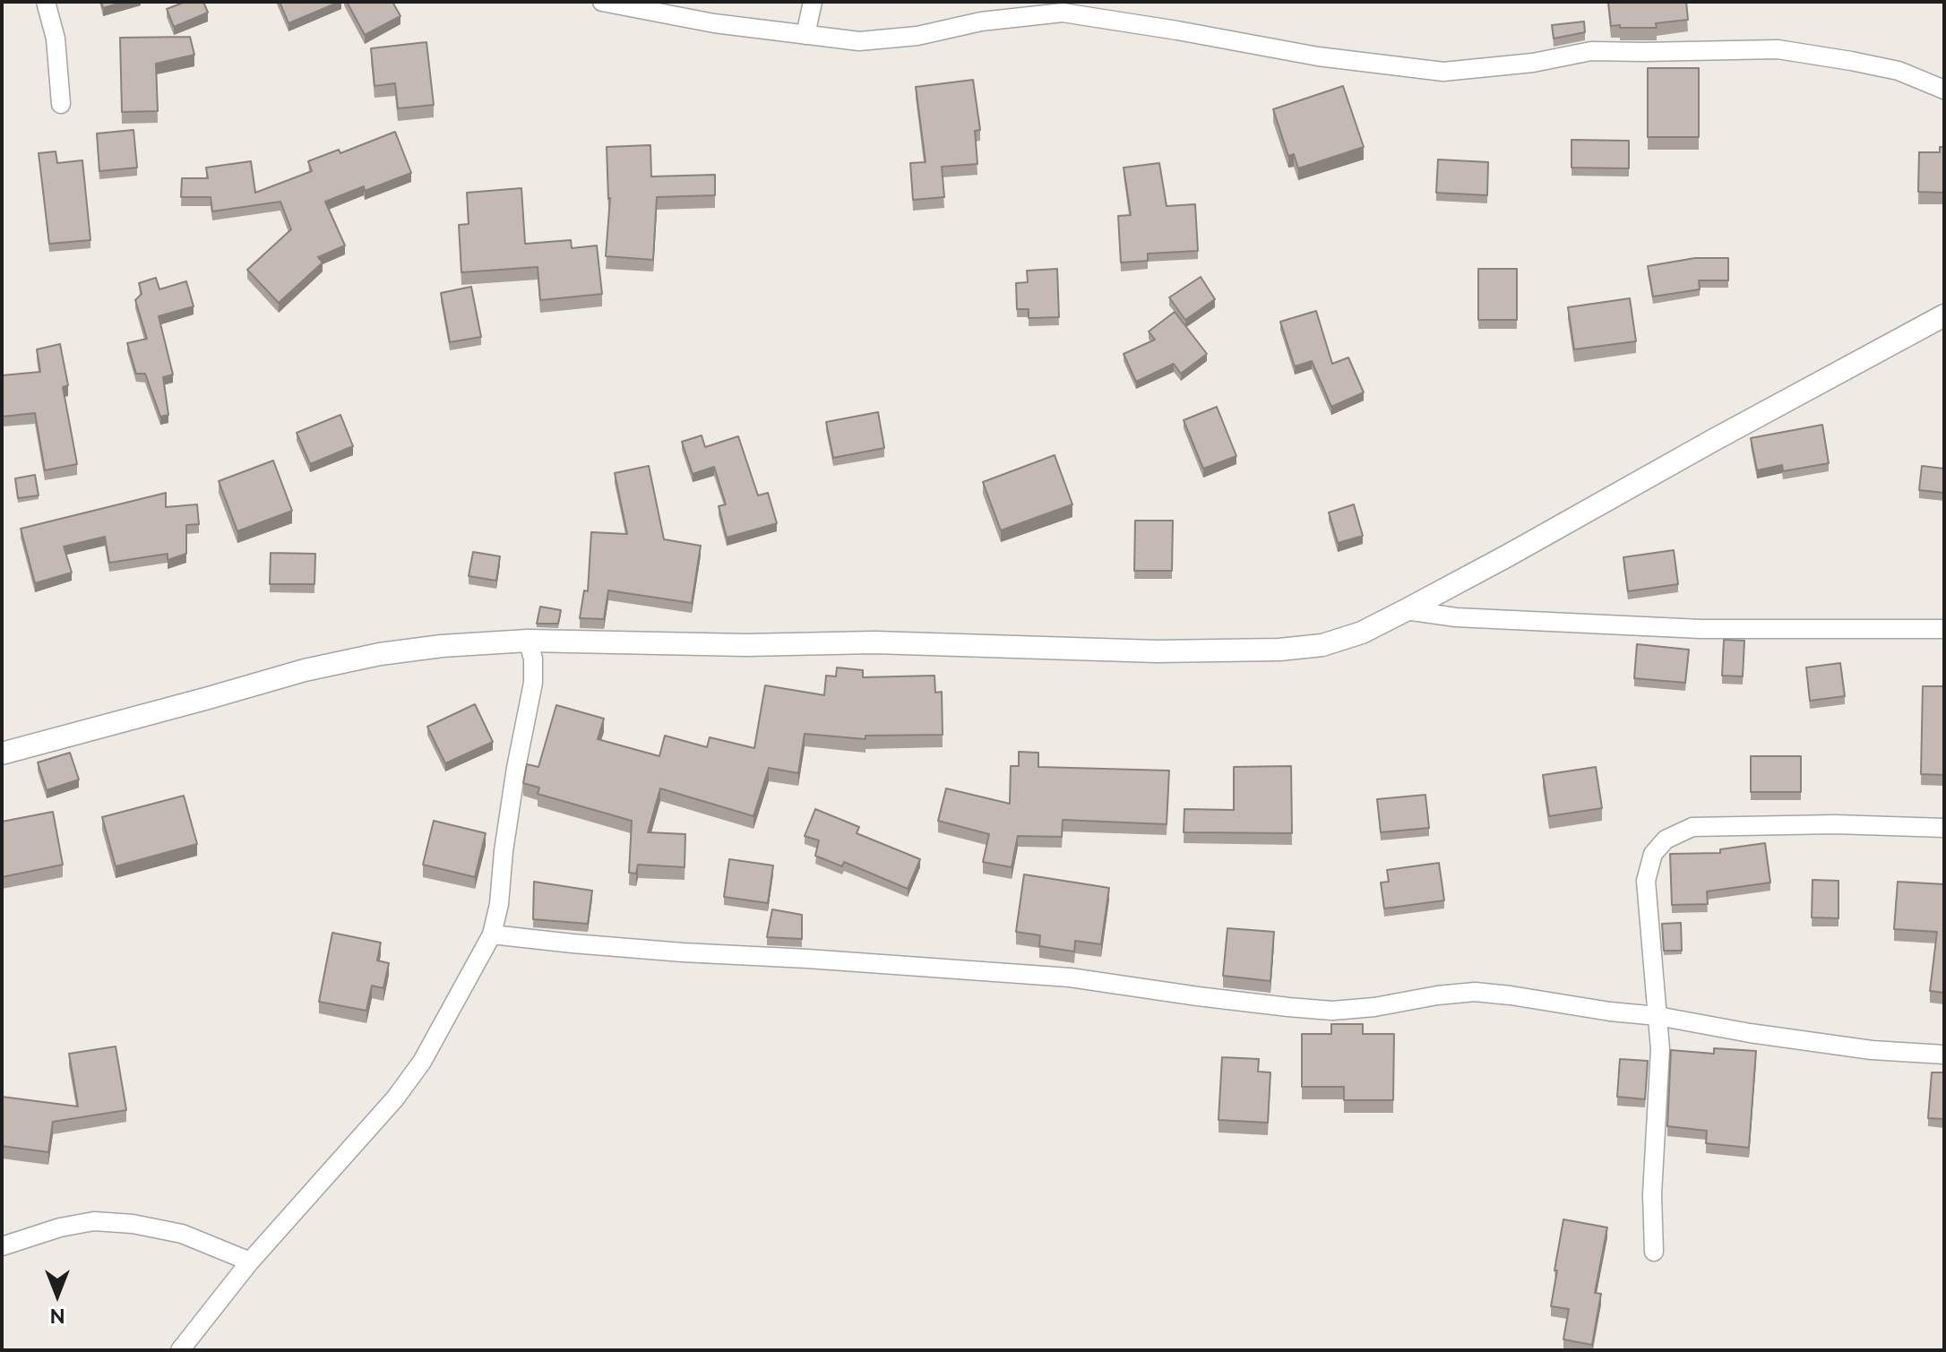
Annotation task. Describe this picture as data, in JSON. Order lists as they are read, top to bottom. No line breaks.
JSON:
{"north":"bottom"}
